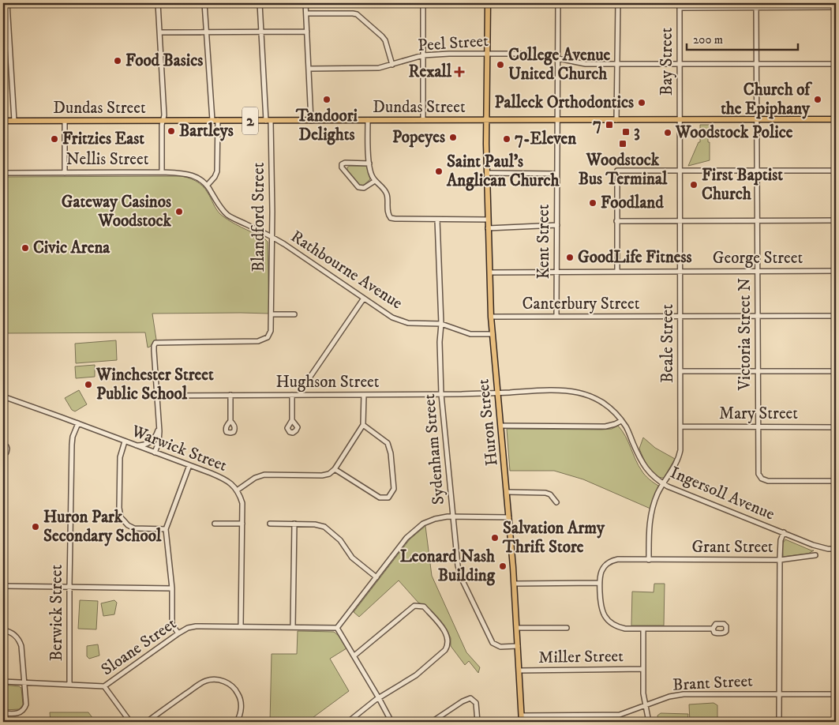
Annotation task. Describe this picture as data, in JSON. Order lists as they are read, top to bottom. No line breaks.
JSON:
{"streets":{"main road":["Dundas Street","2","Huron Street"],"street":["Peel Street","Bay Street","Nellis Street","Blandford Street","Kent Street","George Street","Rathbourne Avenue","Canterbury Street","Victoria Street N","Beale Street","Hughson Street","Mary Street","Warwick Street","Sydenham Street","Ingersoll Avenue","Grant Street","Berwick Street","Sloane Street","Miller Street","Brant Street"]},"crossings":[["Peel Street","Bay Street"],["Peel Street","Kent Street"],["Peel Street","Victoria Street N"],["Peel Street","Huron Street"],["Bay Street","Dundas Street"],["Bay Street","Beale Street"],["Dundas Street","Blandford Street"],["Dundas Street","Kent Street"],["Dundas Street","Victoria Street N"],["Dundas Street","Beale Street"],["Dundas Street","Huron Street"],["Nellis Street","Rathbourne Avenue"],["Blandford Street","Rathbourne Avenue"],["Blandford Street","Hughson Street"],["Kent Street","George Street"],["Kent Street","Canterbury Street"],["George Street","Victoria Street N"],["George Street","Beale Street"],["George Street","Huron Street"],["Rathbourne Avenue","Huron Street"],["Rathbourne Avenue","Sydenham Street"],["Canterbury Street","Victoria Street N"],["Canterbury Street","Beale Street"],["Canterbury Street","Huron Street"],["Victoria Street N","Mary Street"],["Beale Street","Mary Street"],["Beale Street","Ingersoll Avenue"],["Beale Street","Grant Street"],["Hughson Street","Huron Street"],["Hughson Street","Sydenham Street"],["Hughson Street","Ingersoll Avenue"],["Huron Street","Sydenham Street"],["Huron Street","Ingersoll Avenue"],["Huron Street","Miller Street"],["Huron Street","Brant Street"],["Warwick Street","Berwick Street"],["Warwick Street","Sloane Street"],["Berwick Street","Sloane Street"]],"places":{"other":["Food Basics","College Avenue United Church","Tandoori Delights","Church of the Epiphany","Palleck Orthodontics","Bartleys","Woodstock Police","Popeyes","Fritzies East","7-Eleven","Saint Paul's Anglican Church","First Baptist Church","Foodland","Gateway Casinos Woodstock","Civic Arena","GoodLife Fitness","Winchester Street Public School","Huron Park Secondary School","Salvation Army Thrift Store","Leonard Nash Building"],"health":["Rexall"],"transit":["7","3","Woodstock Bus Terminal"]},"scale_bar":"200 m"}
